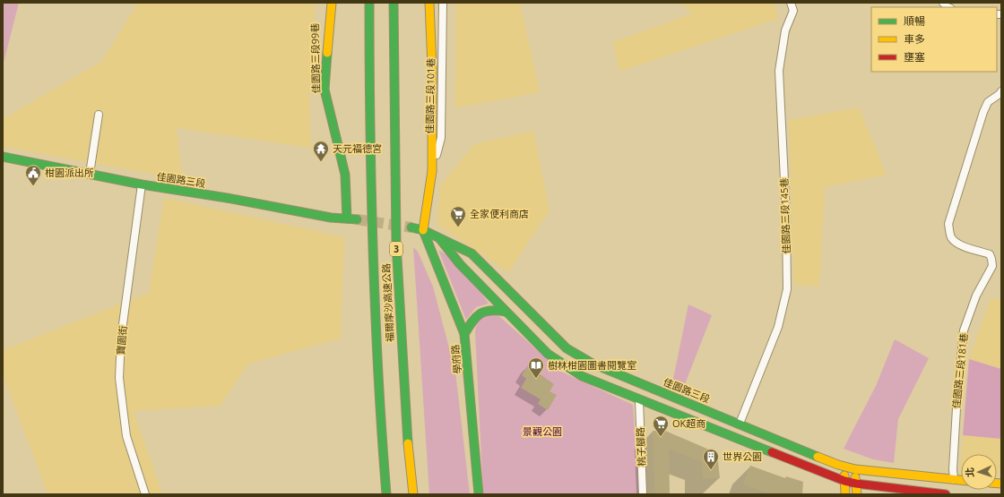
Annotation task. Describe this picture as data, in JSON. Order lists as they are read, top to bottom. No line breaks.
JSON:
{"streets":{"main road":["佳園路三段99巷","佳園路三段101巷","佳園路三段","3","福爾摩沙高速公路","學府路"],"street":["佳園路三段145巷","寶園街","佳園路三段181巷","桃子腳路"]},"crossings":[["佳園路三段99巷","佳園路三段"],["佳園路三段101巷","佳園路三段"],["佳園路三段101巷","學府路"],["佳園路三段","佳園路三段145巷"],["佳園路三段","寶園街"],["佳園路三段","學府路"],["佳園路三段","佳園路三段181巷"],["佳園路三段","桃子腳路"]],"parks":["景觀公園"],"places":{"temple":["天元福德宮"],"public building":["柑園派出所"],"supermarket":["全家便利商店","OK超商"],"library":["樹林柑園圖書閱覽室"],"building":["世界公園"]},"legend":["順暢","車多","壅塞"],"north":"left"}
